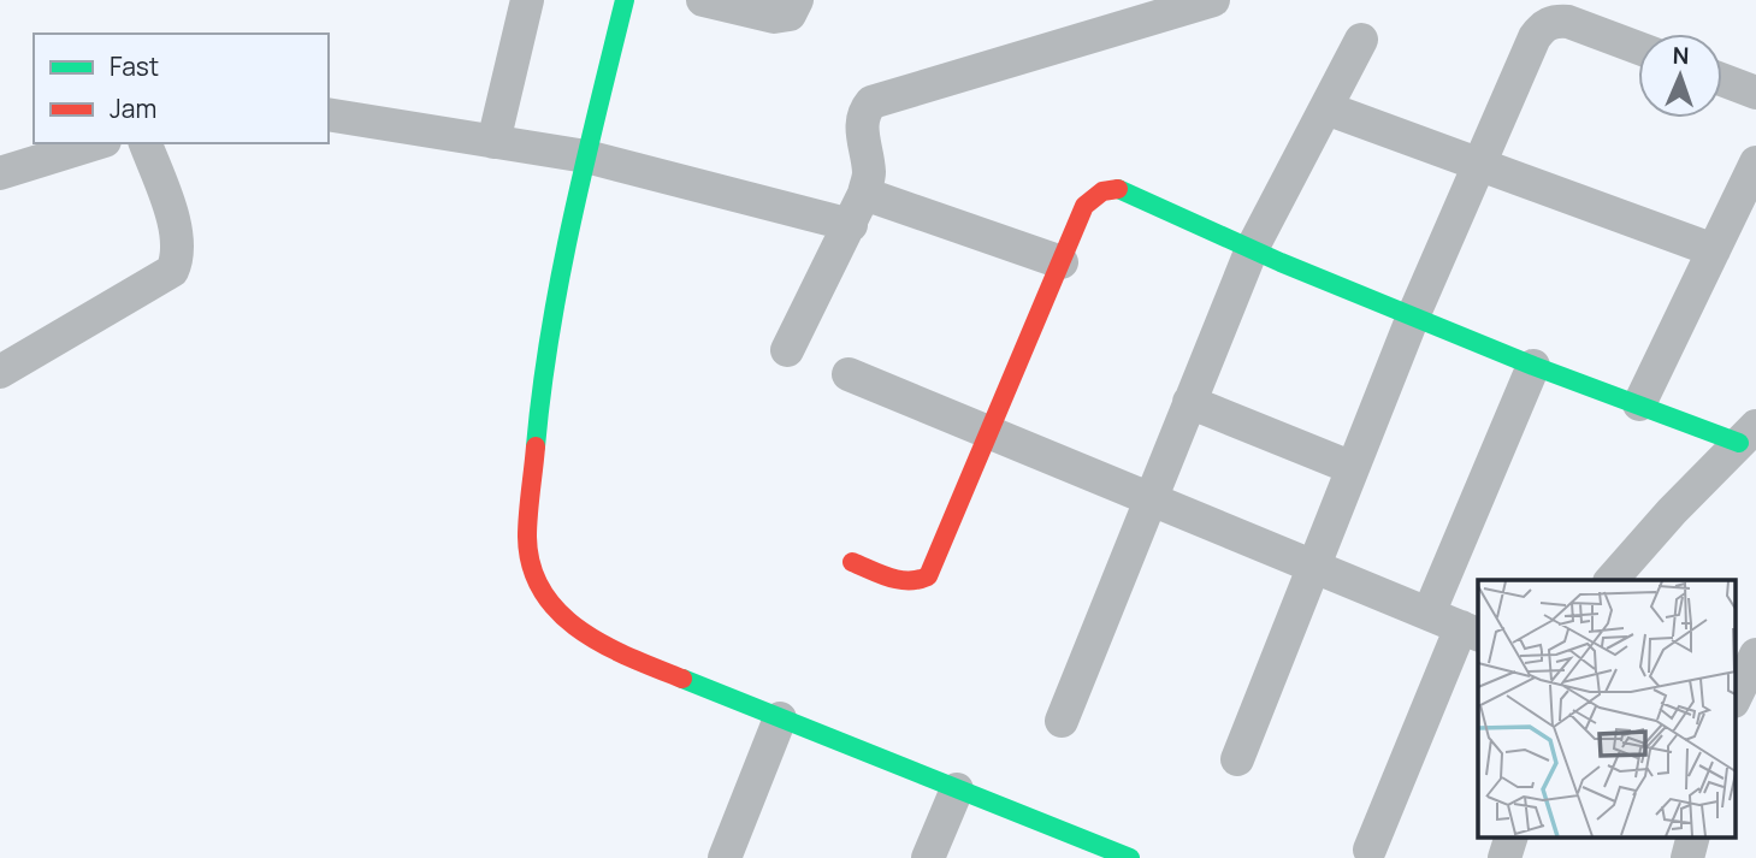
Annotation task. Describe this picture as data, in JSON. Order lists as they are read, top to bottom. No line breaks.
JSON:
{"legend":["Fast","Jam"],"north":"top"}
